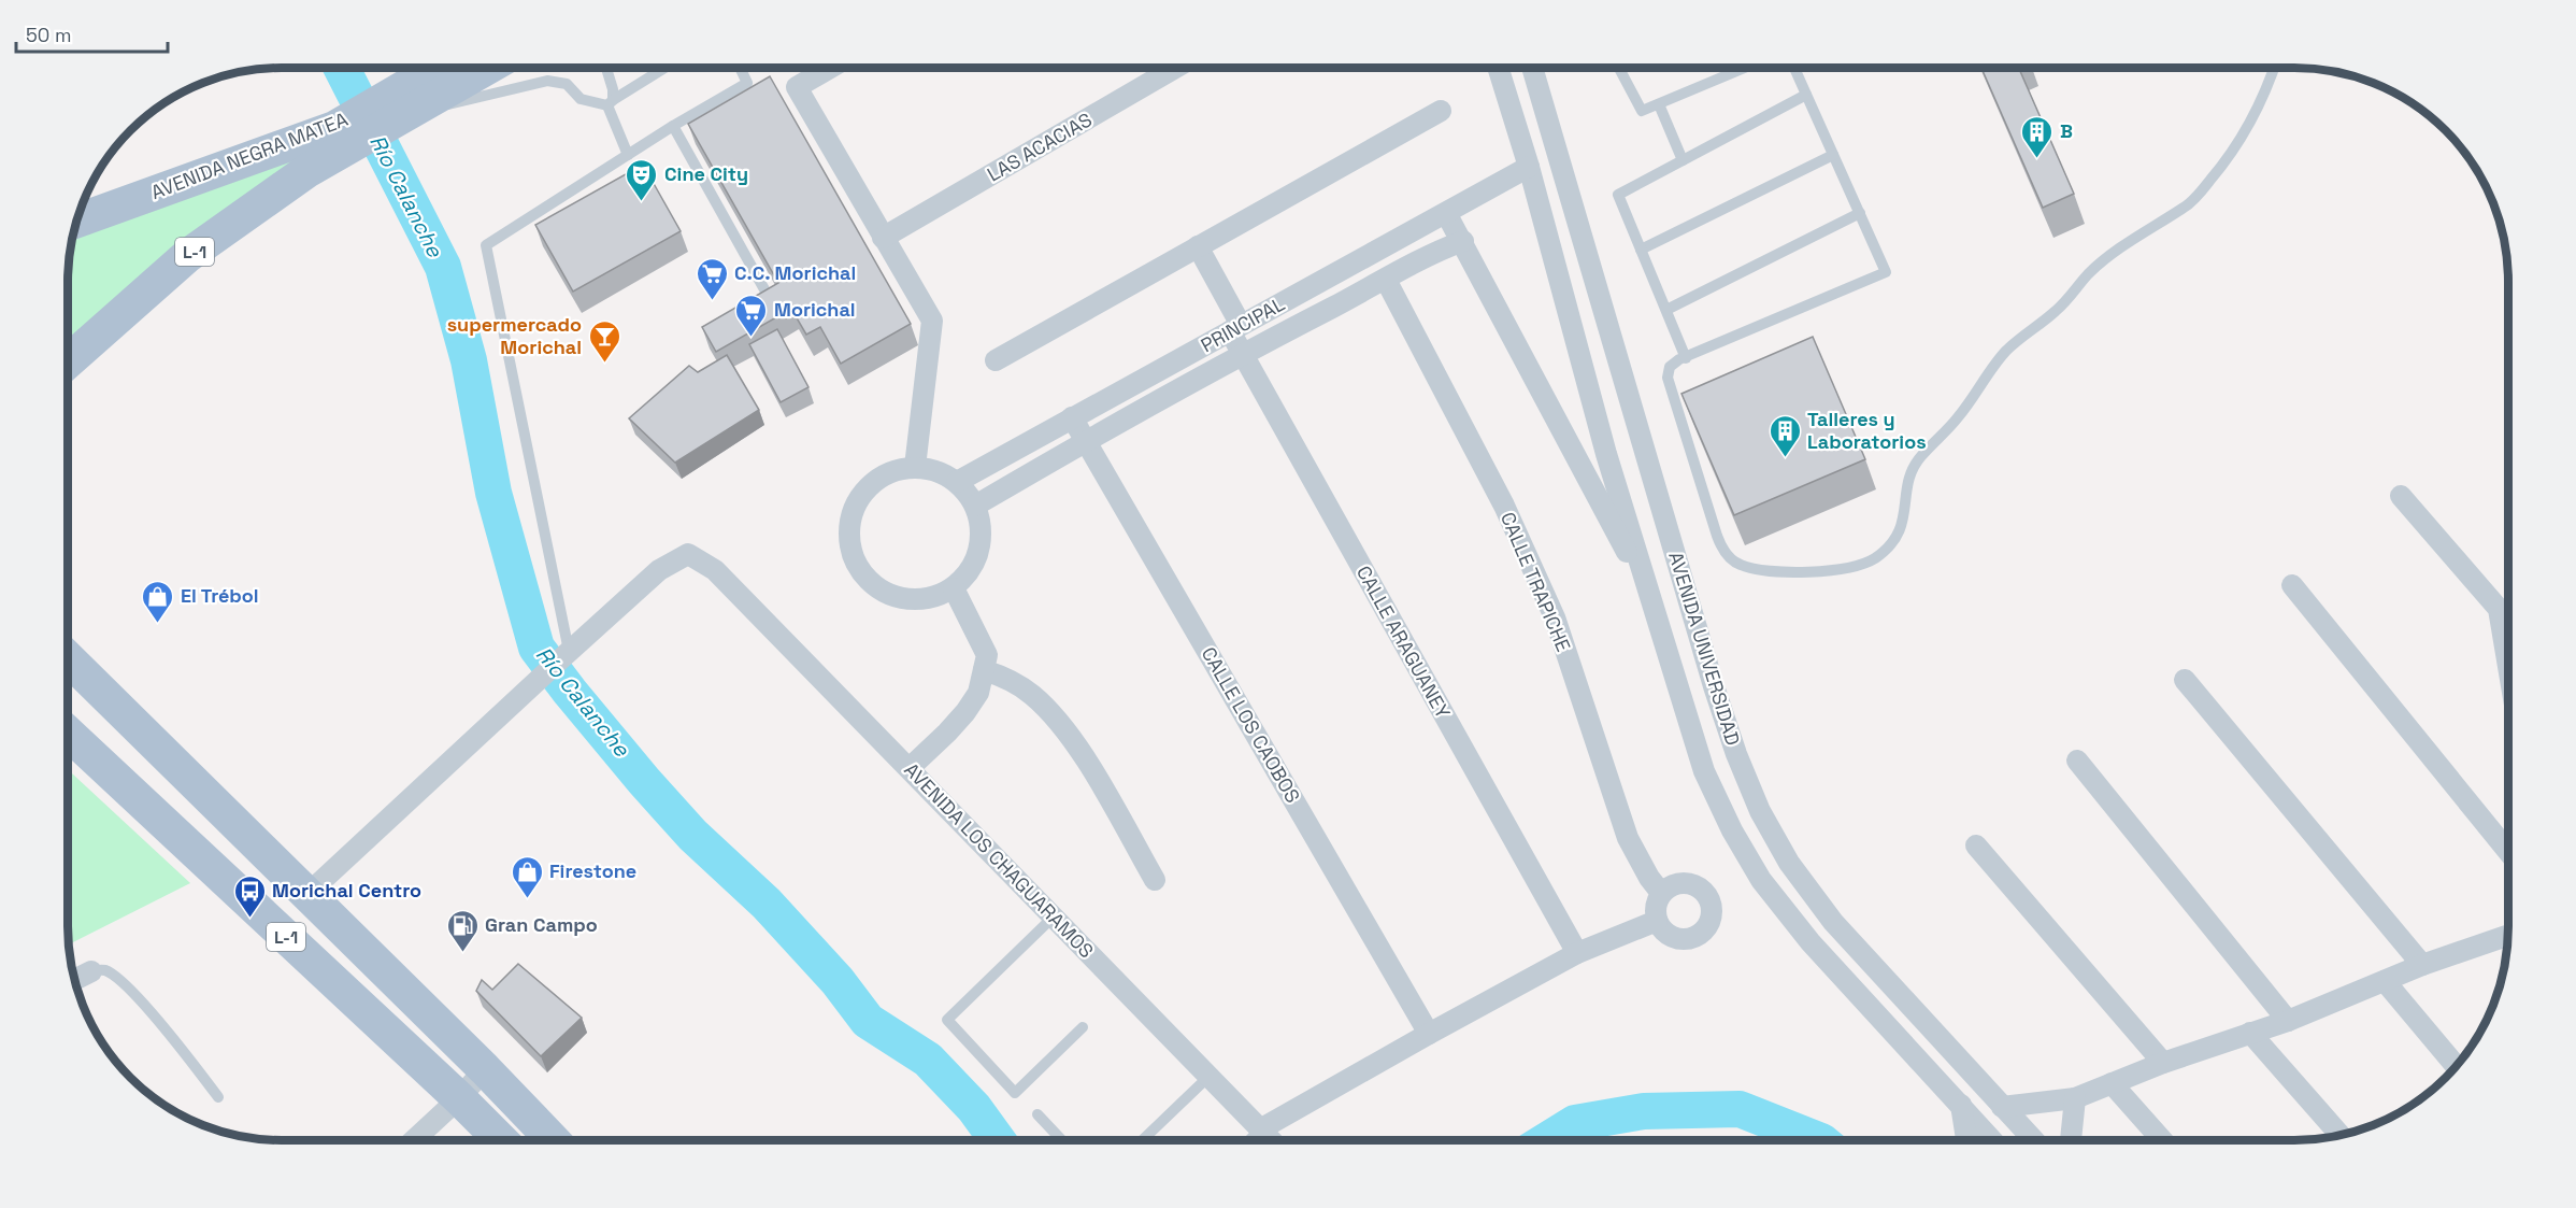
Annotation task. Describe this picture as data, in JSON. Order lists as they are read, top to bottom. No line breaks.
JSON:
{"streets":{"main road":["AVENIDA NEGRA MATEA","L-1"],"street":["LAS ACACIAS","PRINCIPAL","CALLE TRAPICHE","CALLE ARAGUANEY","AVENIDA UNIVERSIDAD","CALLE LOS CAOBOS","AVENIDA LOS CHAGUARAMOS"]},"crossings":[["PRINCIPAL","CALLE TRAPICHE"],["PRINCIPAL","CALLE ARAGUANEY"],["PRINCIPAL","AVENIDA UNIVERSIDAD"],["PRINCIPAL","CALLE LOS CAOBOS"]],"water":["Río Calanche"],"places":{"building":["B","Talleres y Laboratorios"],"theatre":["Cine City"],"supermarket":["C.C. Morichal","Morichal"],"bar":["supermercado Morichal"],"shop":["El Trébol","Firestone"],"bus stop":["Morichal Centro"],"fuel station":["Gran Campo"]},"scale_bar":"50 m"}
